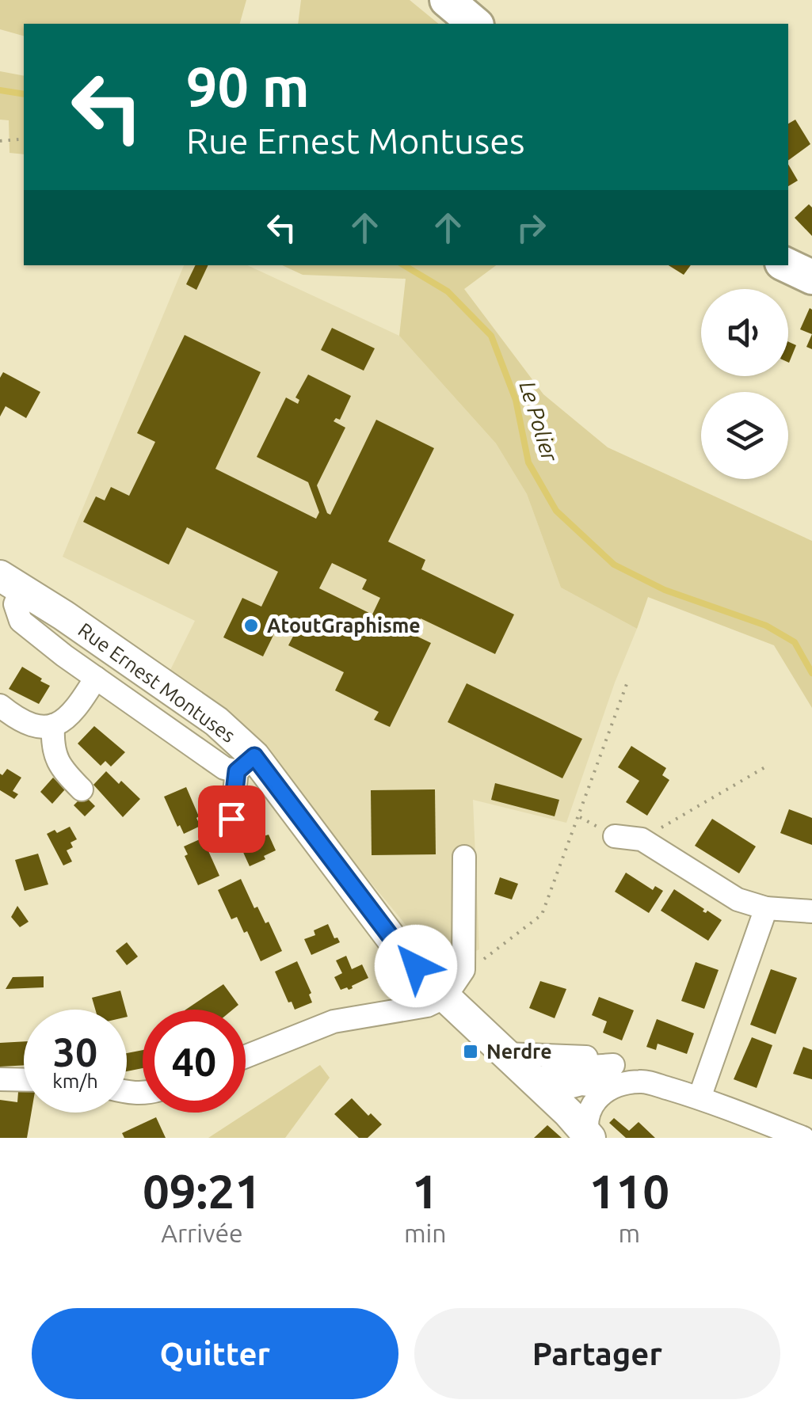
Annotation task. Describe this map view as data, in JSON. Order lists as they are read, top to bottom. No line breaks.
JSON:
{"streets":{"street":["Rue Ernest Montuses"]},"water":["Le Polier"],"places":{"other":["AtoutGraphisme"],"transit":["Nerdre"]},"page":{"turn":["90 m","Rue Ernest Montuses"],"speed":"30 km/h","limit":"40","eta":["09:21","Arrivée","1","min","110","m"],"buttons":["Quitter","Partager"]}}
